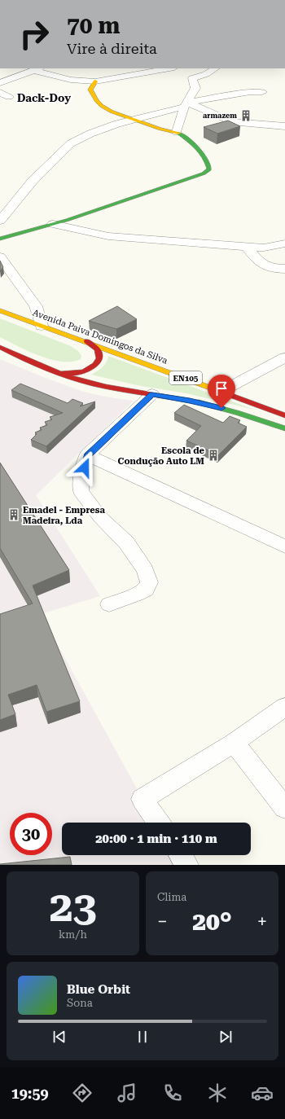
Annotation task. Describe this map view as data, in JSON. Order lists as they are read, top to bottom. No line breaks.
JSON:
{"streets":{"main road":["Avenida Paiva Domingos da Silva","EN105"]},"districts":["Dack-Doy"],"places":{"building":["armazem","Escola de Condução Auto LM","Emadel - Empresa Madeira, Lda"]},"page":{"turn":["70 m","Vire à direita"],"limit":"30","trip":"20:00 · 1 min · 110 m","tile":[["23","km/h"],"Clima"],"heat":["−","20°","+"],"song":["Blue Orbit","Sona"],"tabs":"19:59"}}
